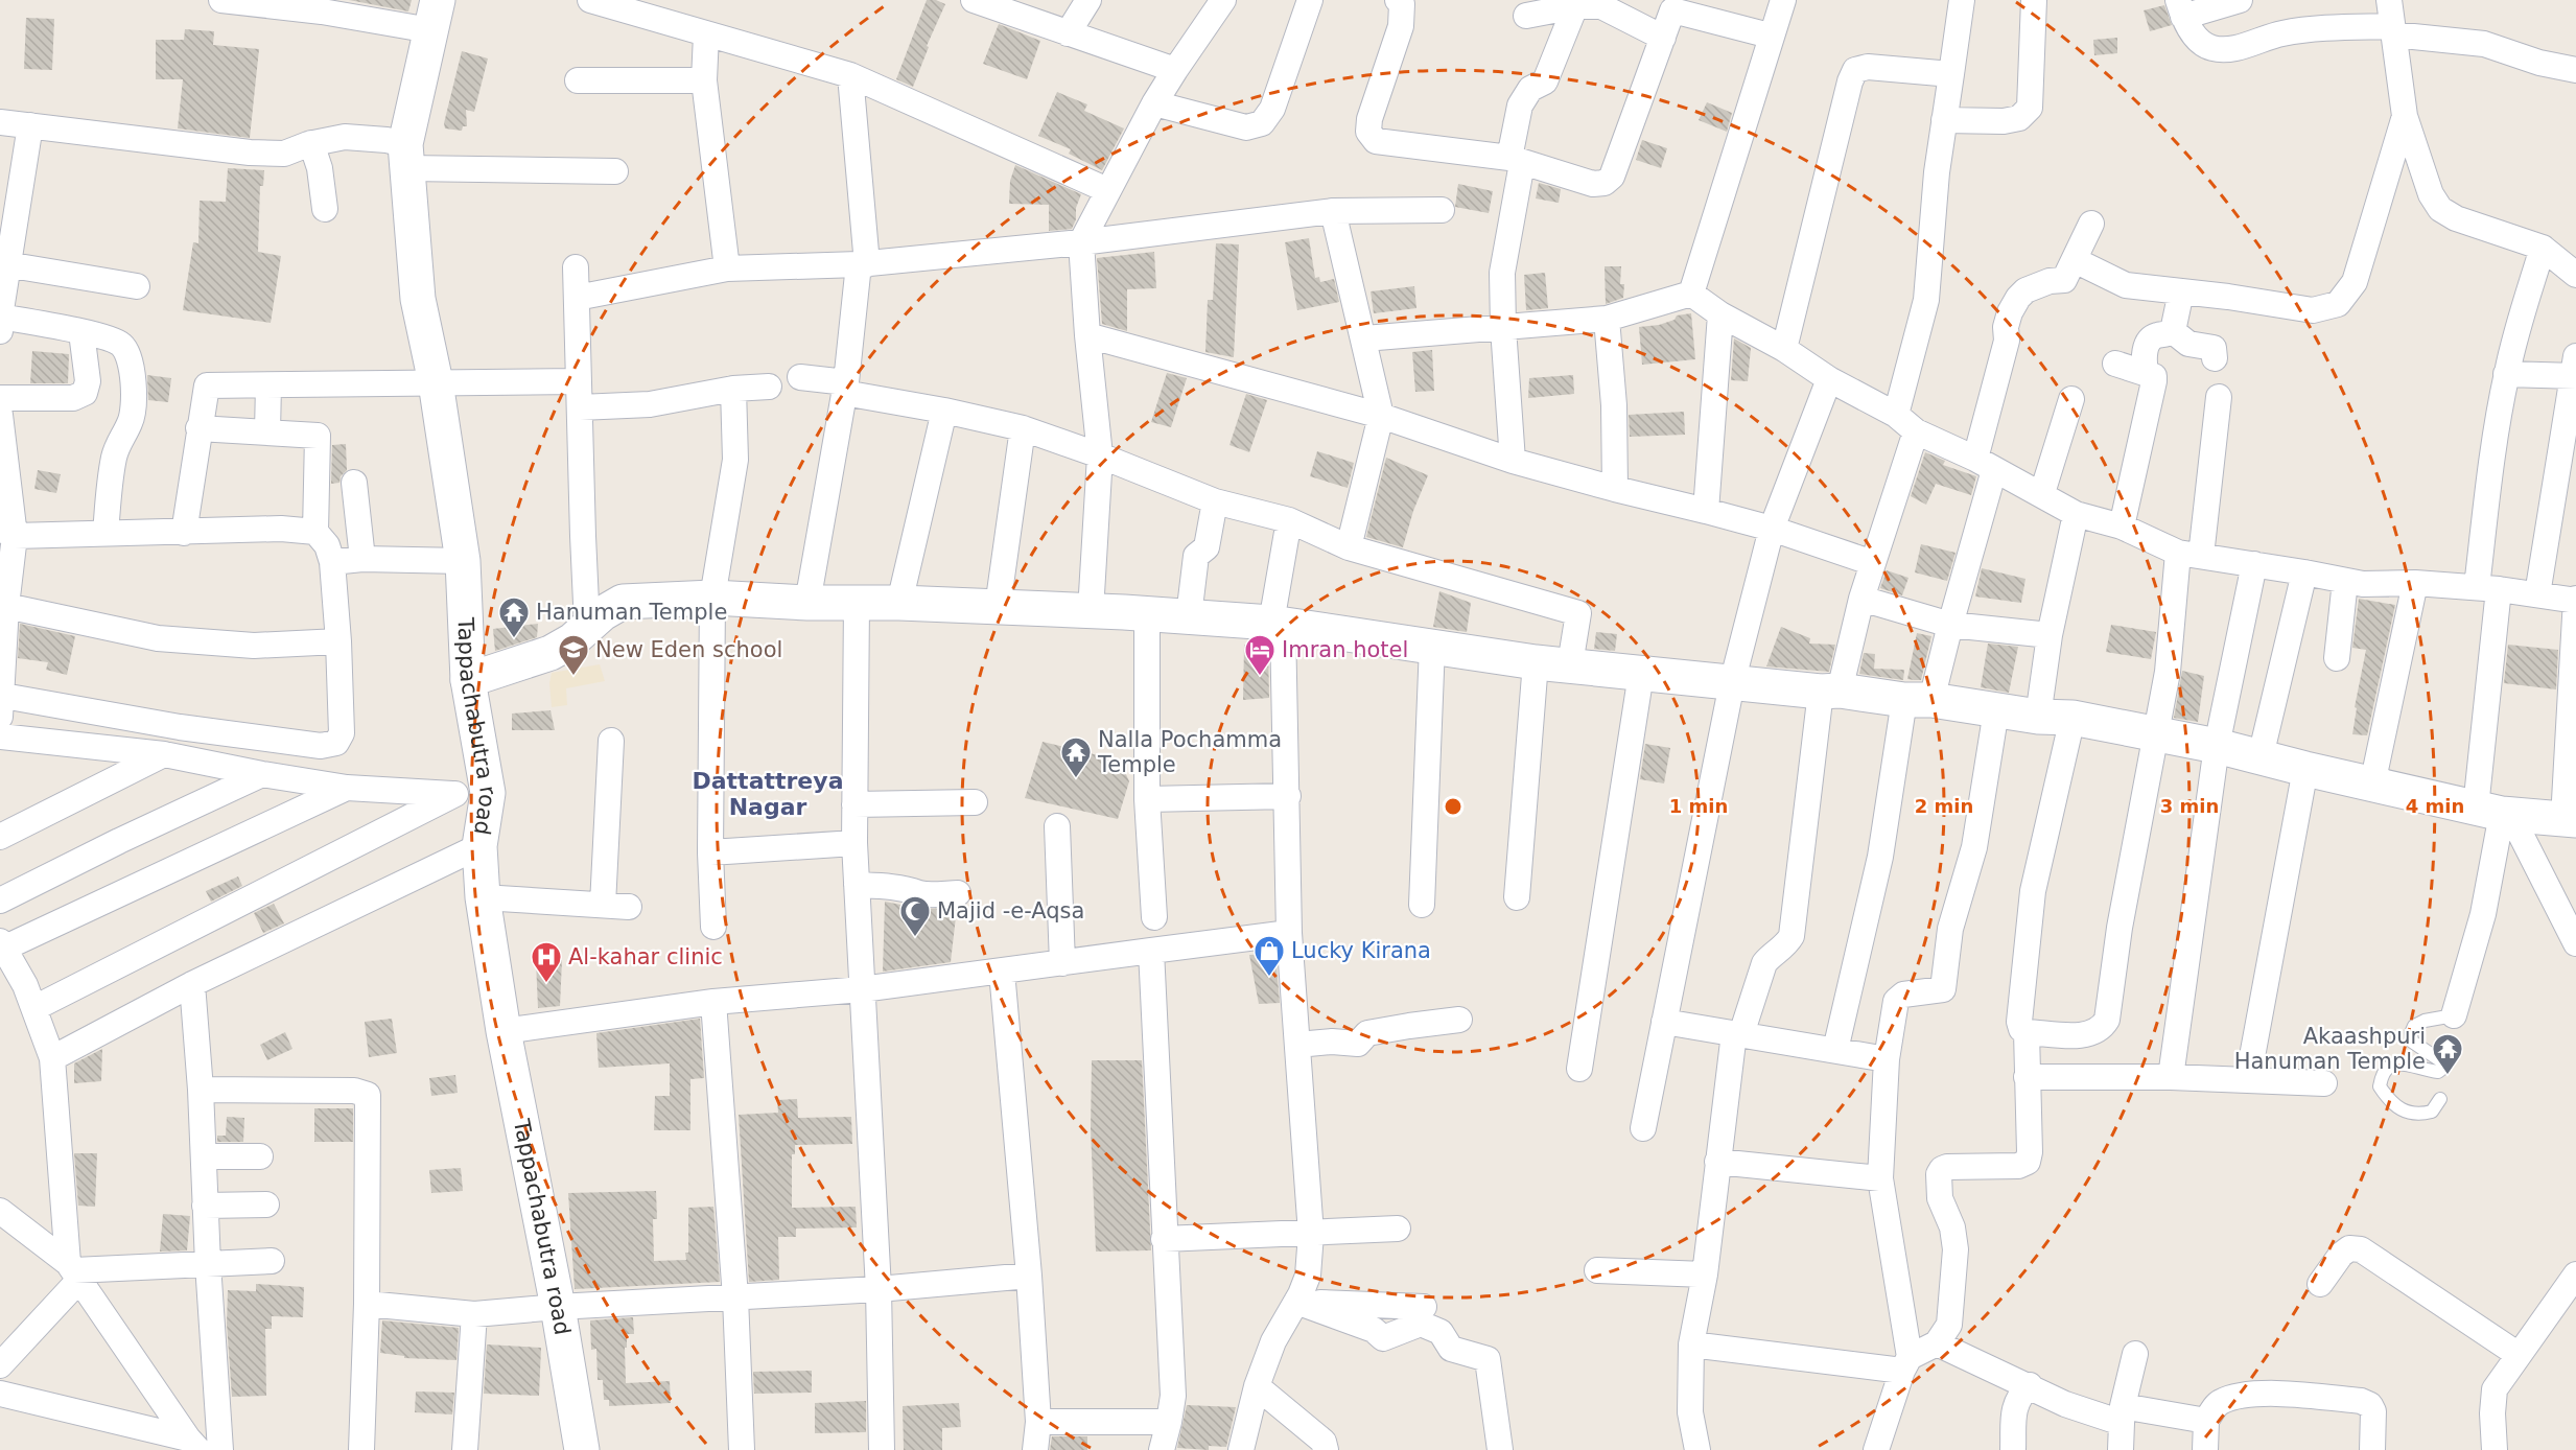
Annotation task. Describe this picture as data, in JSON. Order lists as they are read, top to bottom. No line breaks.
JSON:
{"streets":{"street":["Tappachabutra road"]},"districts":["Dattattreya Nagar"],"places":{"temple":["Hanuman Temple","Nalla Pochamma Temple","Akaashpuri Hanuman Temple"],"school or university":["New Eden school"],"hotel":["Imran hotel"],"mosque":["Majid -e-Aqsa"],"shop":["Lucky Kirana"],"hospital":["Al-kahar clinic"]},"rings":["1 min","2 min","3 min","4 min"]}
